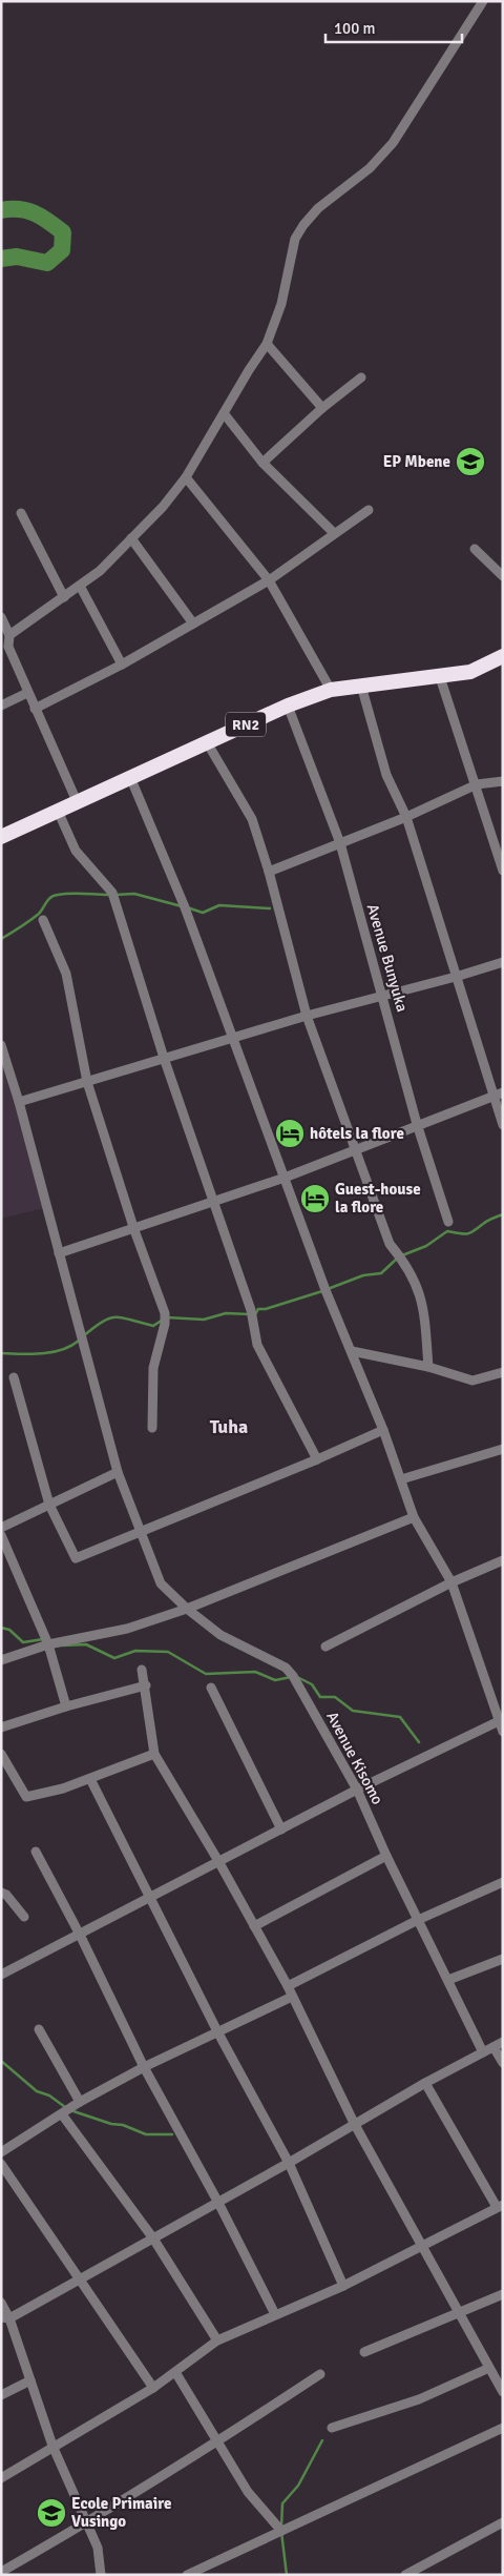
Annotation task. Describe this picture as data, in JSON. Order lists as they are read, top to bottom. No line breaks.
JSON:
{"streets":{"highway":["RN2"],"street":["Avenue Bunyuka","Avenue Kisomo"]},"crossings":[["RN2","Avenue Bunyuka"]],"districts":["Tuha"],"places":{"school or university":["EP Mbene","Ecole Primaire Vusingo"],"hotel":["hôtels la flore","Guest-house la flore"]},"scale_bar":"100 m"}
